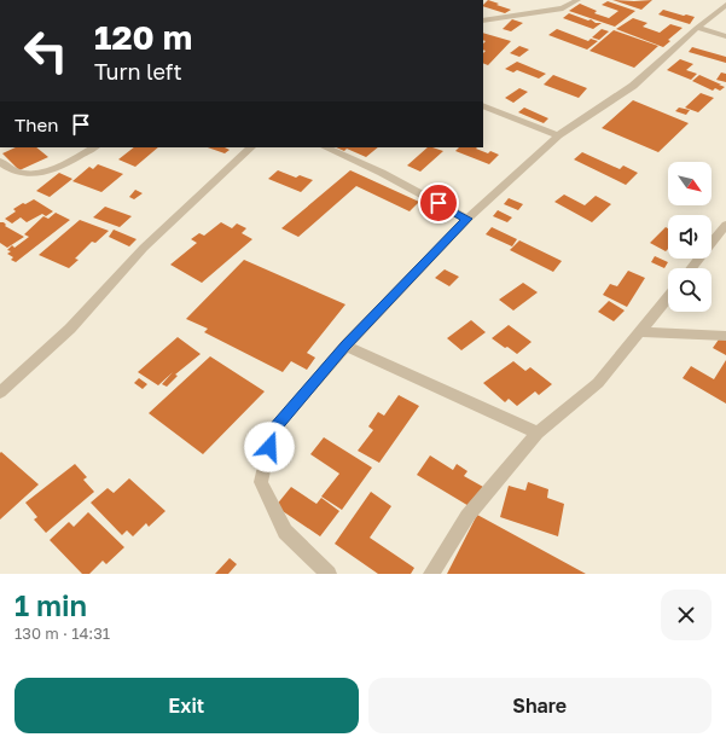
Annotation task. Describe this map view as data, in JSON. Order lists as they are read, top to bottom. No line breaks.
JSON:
{"north":"bottom right","page":{"turn":["120 m","Turn left"],"then":"Then","heading":["1 min","130 m · 14:31"],"buttons":["Exit","Share"]}}
